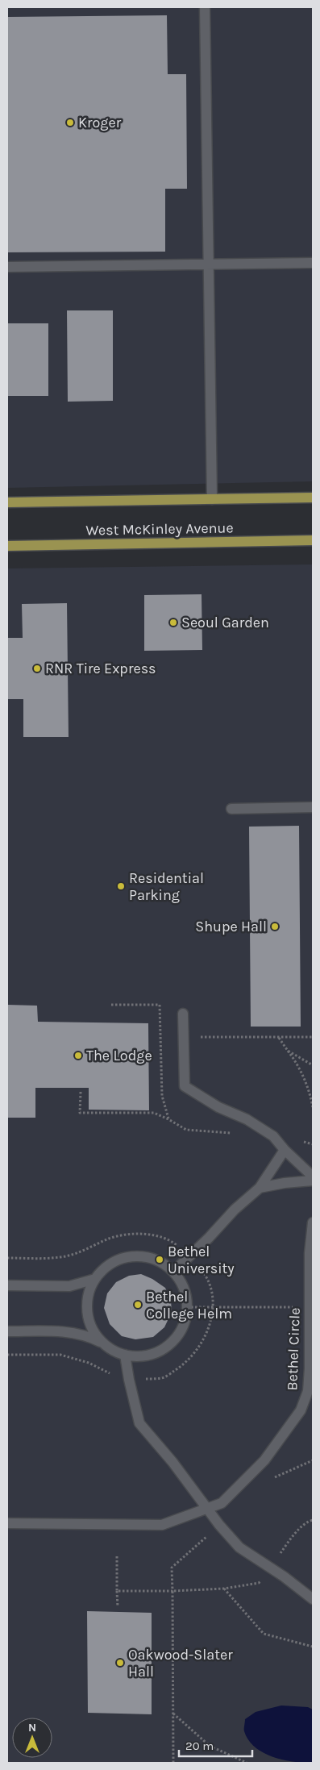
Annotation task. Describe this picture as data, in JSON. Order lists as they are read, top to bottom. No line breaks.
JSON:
{"streets":{"main road":["West McKinley Avenue"],"street":["Bethel Circle"]},"places":["Kroger","Seoul Garden","RNR Tire Express","Residential Parking","Shupe Hall","The Lodge","Bethel University","Bethel College Helm","Oakwood-Slater Hall"],"scale_bar":"20 m","north":"top"}
